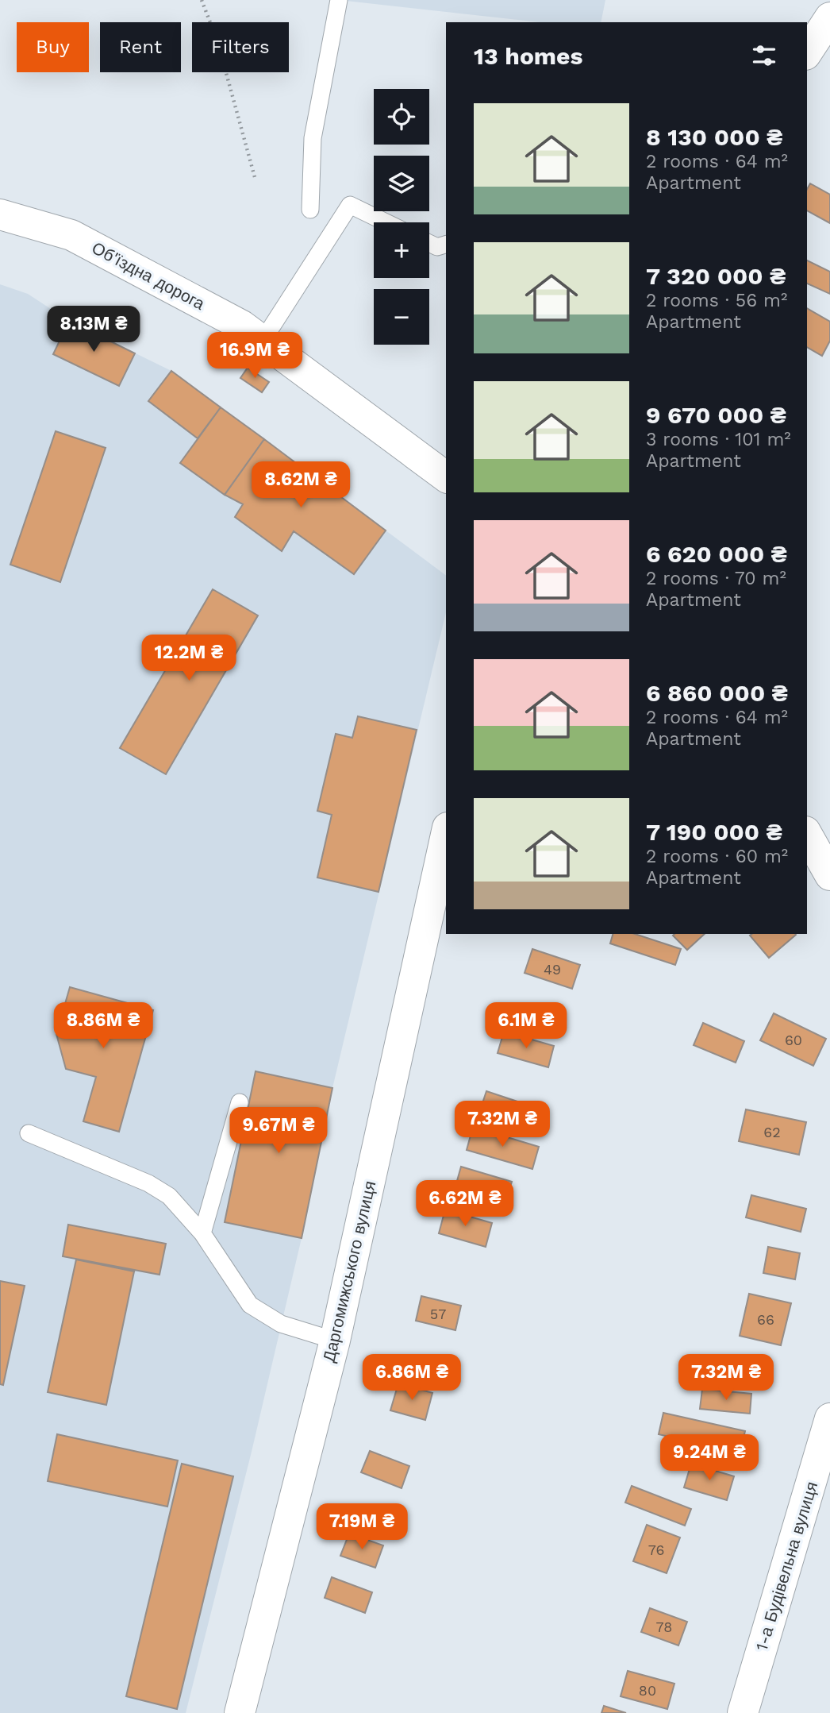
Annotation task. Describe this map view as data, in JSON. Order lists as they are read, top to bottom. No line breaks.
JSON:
{"streets":{"street":["Об'їздна дорога","Даргомижського вулиця","1-а Будівельна вулиця"]},"house_numbers":["49","60","62","57","66","76","78","80"],"page":{"chip":["Buy","Rent","Filters"],"heading":"13 homes","map_buttons":["+","−"],"list":[{"name":"8 130 000 ₴","note":"2 rooms · 64 m² · Apartment"},{"name":"7 320 000 ₴","note":"2 rooms · 56 m² · Apartment"},{"name":"9 670 000 ₴","note":"3 rooms · 101 m² · Apartment"},{"name":"6 620 000 ₴","note":"2 rooms · 70 m² · Apartment"},{"name":"6 860 000 ₴","note":"2 rooms · 64 m² · Apartment"},{"name":"7 190 000 ₴","note":"2 rooms · 60 m² · Apartment"}],"price":["8.13M ₴","16.9M ₴","8.62M ₴","12.2M ₴","8.86M ₴","6.1M ₴","7.32M ₴","9.67M ₴","6.62M ₴","6.86M ₴","7.32M ₴","9.24M ₴","7.19M ₴"]}}
